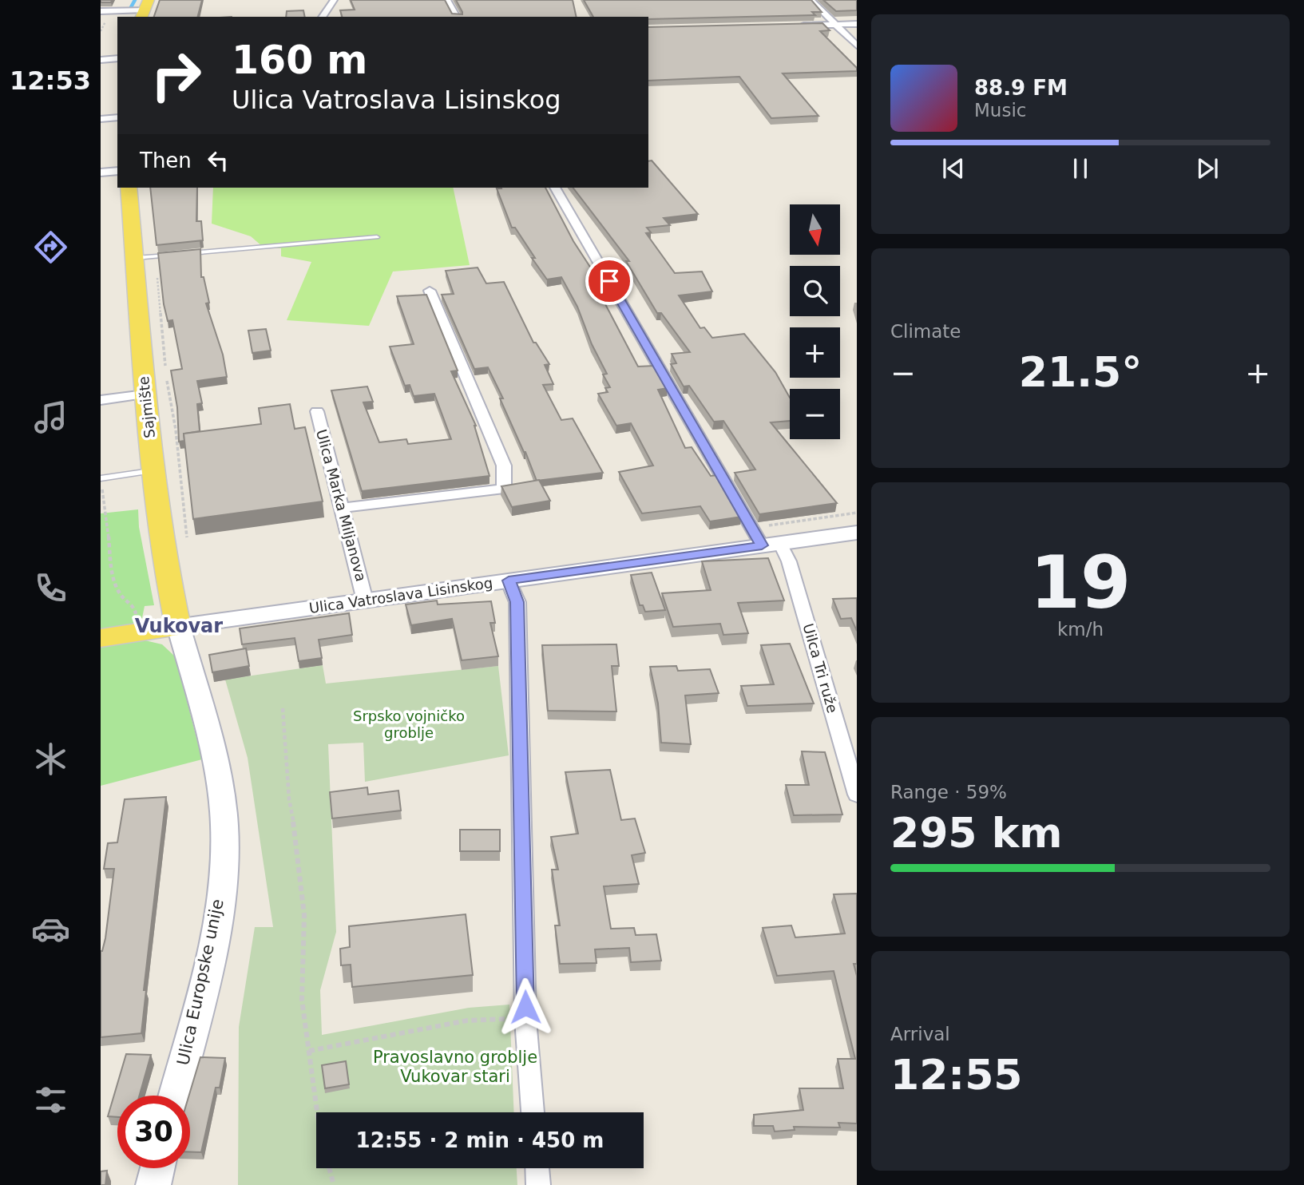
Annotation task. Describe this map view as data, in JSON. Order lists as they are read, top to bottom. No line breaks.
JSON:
{"streets":{"main road":["Sajmište","Ulica Vatroslava Lisinskog","Ulica Europske unije"],"street":["Ulica Marka Miljanova","Uilca Tri ruže"]},"crossings":[["Sajmište","Ulica Vatroslava Lisinskog"],["Sajmište","Ulica Europske unije"],["Ulica Marka Miljanova","Ulica Vatroslava Lisinskog"],["Ulica Vatroslava Lisinskog","Uilca Tri ruže"],["Ulica Vatroslava Lisinskog","Ulica Europske unije"]],"districts":["Vukovar"],"parks":["Srpsko vojničko groblje","Pravoslavno groblje Vukovar stari"],"north":"bottom","page":{"tabs":"12:53","turn":["160 m","Ulica Vatroslava Lisinskog"],"song":["88.9 FM","Music"],"then":"Then","map_buttons":["+","−"],"tile":["Climate",["19","km/h"],["Range · 59%","295 km"],["Arrival","12:55"]],"heat":["−","21.5°","+"],"limit":"30","trip":"12:55 · 2 min · 450 m"}}
